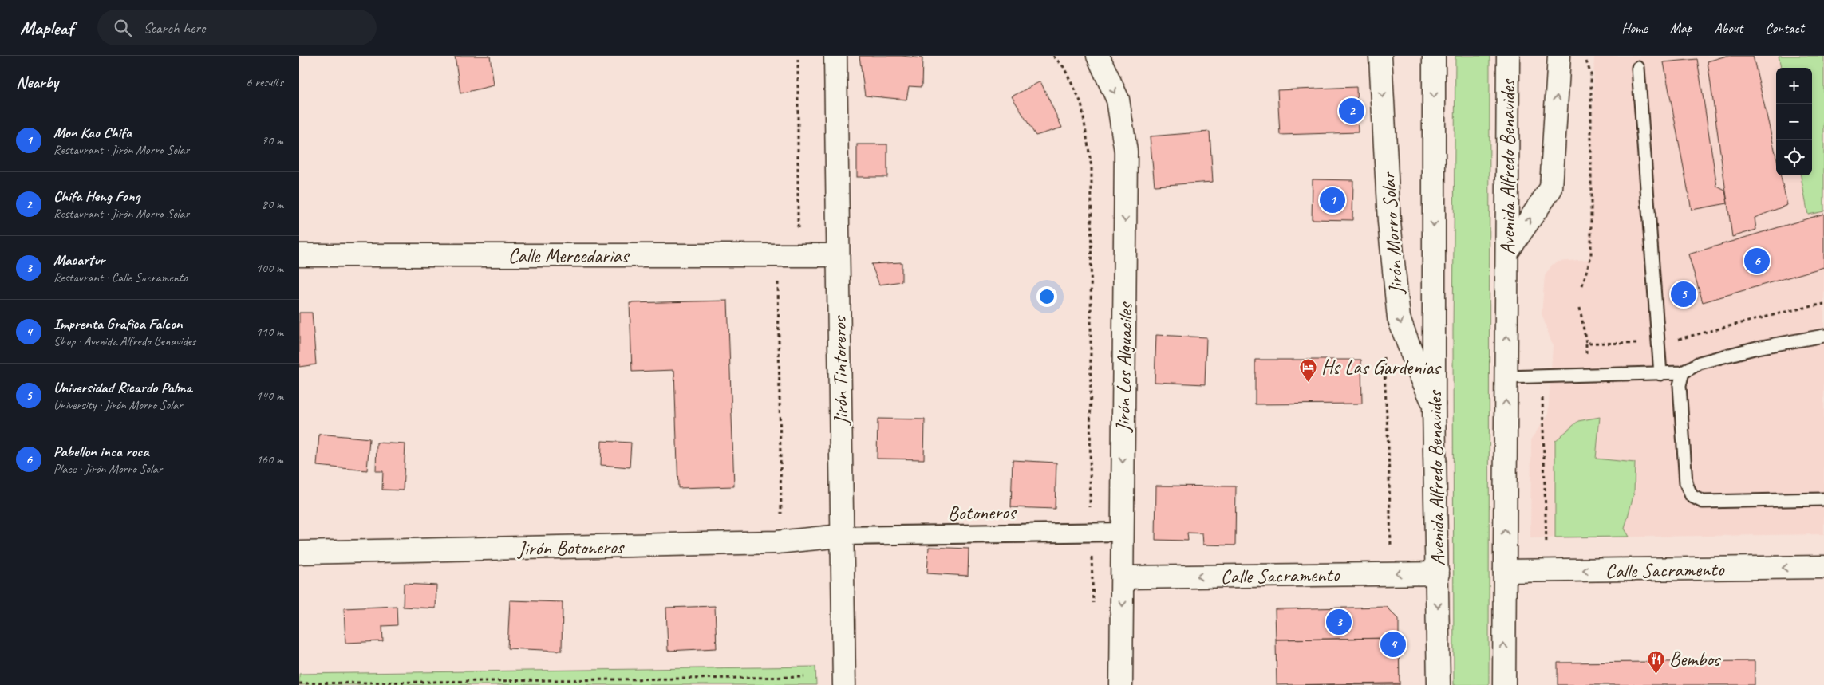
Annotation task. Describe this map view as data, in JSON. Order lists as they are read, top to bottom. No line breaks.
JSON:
{"streets":{"street":["Avenida Alfredo Benavides","Jirón Morro Solar","Calle Mercedarias","Jirón Los Alguaciles","Jirón Tintoreros","Botoneros","Jirón Botoneros","Calle Sacramento"]},"crossings":[["Avenida Alfredo Benavides","Jirón Morro Solar"],["Avenida Alfredo Benavides","Calle Sacramento"],["Calle Mercedarias","Jirón Tintoreros"],["Jirón Los Alguaciles","Botoneros"],["Jirón Los Alguaciles","Calle Sacramento"],["Jirón Tintoreros","Botoneros"],["Jirón Tintoreros","Jirón Botoneros"],["Botoneros","Jirón Botoneros"]],"one_way":["Jirón Morro Solar","Jirón Los Alguaciles","Calle Sacramento"],"places":{"hotel":["Hs Las Gardenias"],"restaurant":["Bembos"]},"page":{"header":"Mapleaf","search":"Search here","nav":["Home","Map","About","Contact"],"heading":["Nearby","6 results"],"map_buttons":["+","−"],"pins":["2","1","6","5","3","4"],"list":[{"mark":"1","name":"Mon Kao Chifa","note":"Restaurant · Jirón Morro Solar","value":"70 m"},{"mark":"2","name":"Chifa Heng Fong","note":"Restaurant · Jirón Morro Solar","value":"80 m"},{"mark":"3","name":"Macartur","note":"Restaurant · Calle Sacramento","value":"100 m"},{"mark":"4","name":"Imprenta Grafica Falcon","note":"Shop · Avenida Alfredo Benavides","value":"110 m"},{"mark":"5","name":"Universidad Ricardo Palma","note":"University · Jirón Morro Solar","value":"140 m"},{"mark":"6","name":"Pabellon inca roca","note":"Place · Jirón Morro Solar","value":"160 m"}]}}
